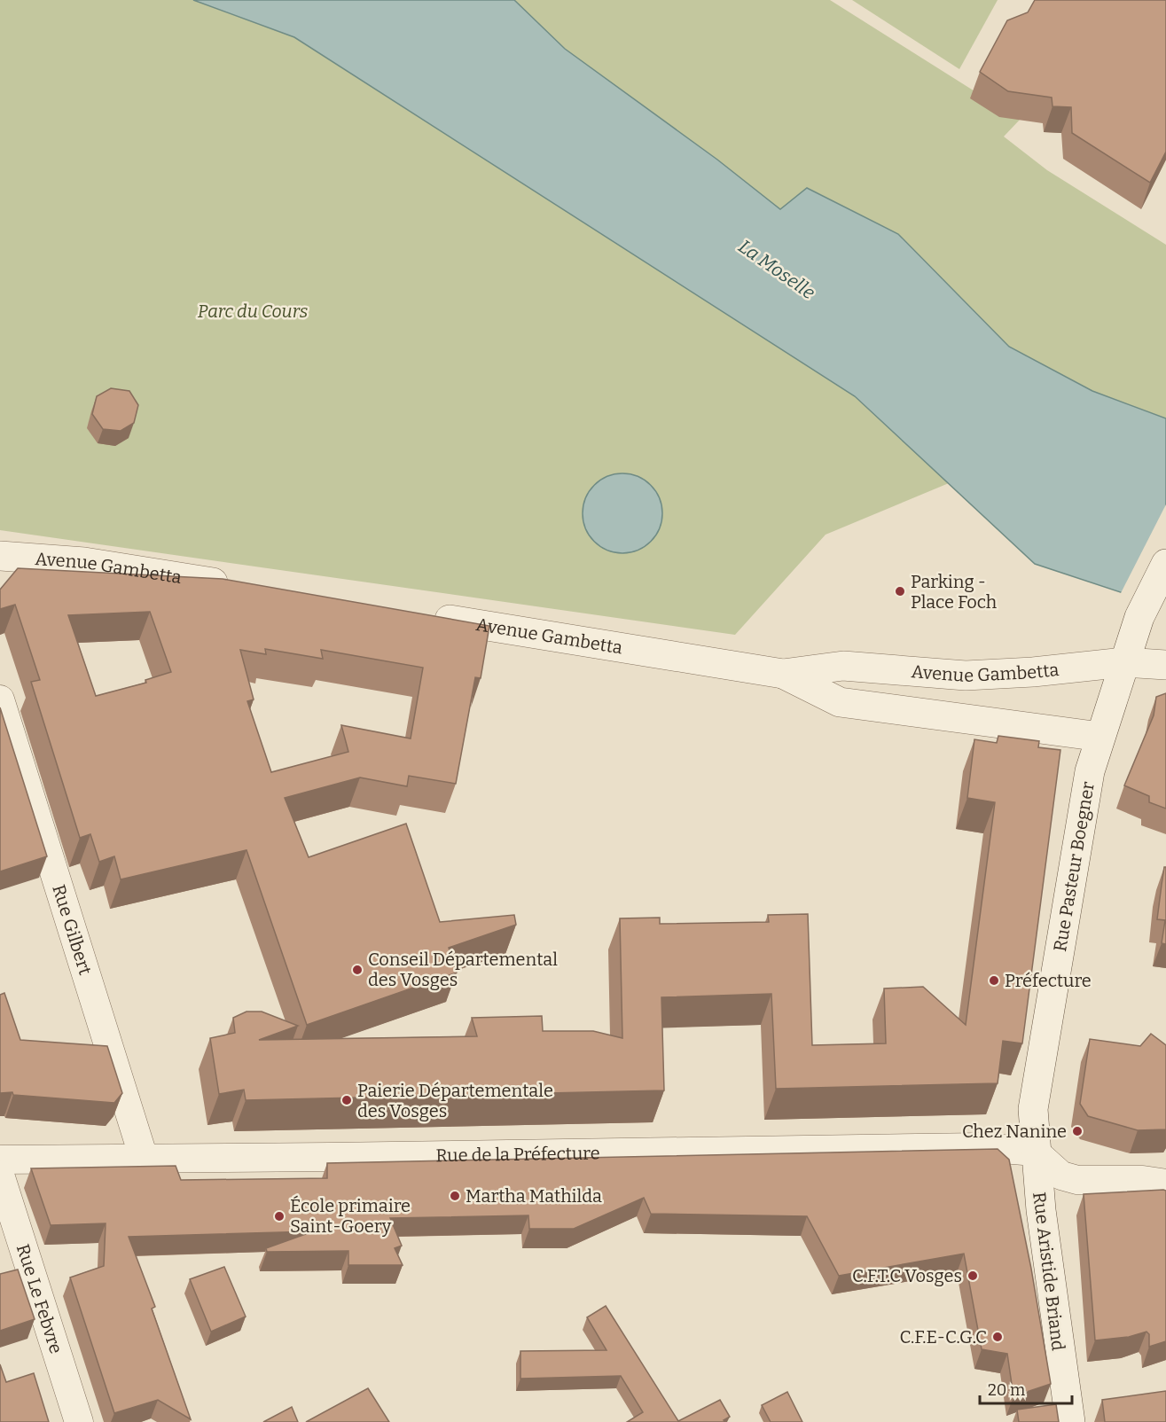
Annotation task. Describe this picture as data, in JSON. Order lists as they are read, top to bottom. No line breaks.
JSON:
{"streets":{"street":["Avenue Gambetta","Rue Pasteur Boegner","Rue Gilbert","Rue de la Préfecture","Rue Aristide Briand","Rue Le Febvre"]},"crossings":[["Avenue Gambetta","Rue Pasteur Boegner"],["Rue Pasteur Boegner","Rue de la Préfecture"],["Rue Pasteur Boegner","Rue Aristide Briand"],["Rue Gilbert","Rue de la Préfecture"],["Rue de la Préfecture","Rue Aristide Briand"]],"water":["La Moselle"],"parks":["Parc du Cours"],"places":["Parking - Place Foch","Conseil Départemental des Vosges","Préfecture","Paierie Départementale des Vosges","Chez Nanine","Martha Mathilda","École primaire Saint-Goery","C.F.T.C Vosges","C.F.E-C.G.C"],"scale_bar":"20 m"}
